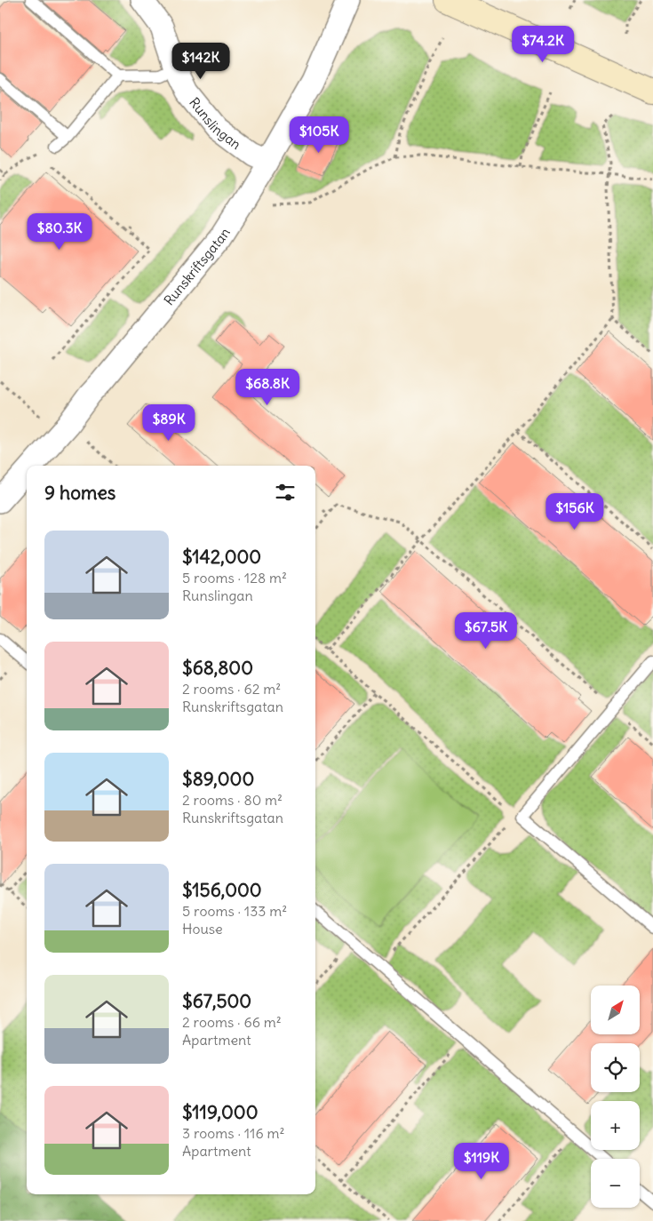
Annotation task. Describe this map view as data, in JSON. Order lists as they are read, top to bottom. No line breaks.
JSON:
{"streets":{"street":["Runslingan","Runskriftsgatan"]},"crossings":[["Runslingan","Runskriftsgatan"]],"north":"top right","page":{"price":["$74.2K","$142K","$105K","$80.3K","$68.8K","$89K","$156K","$67.5K","$119K"],"heading":"9 homes","list":[{"name":"$142,000","note":"5 rooms · 128 m² · Runslingan"},{"name":"$68,800","note":"2 rooms · 62 m² · Runskriftsgatan"},{"name":"$89,000","note":"2 rooms · 80 m² · Runskriftsgatan"},{"name":"$156,000","note":"5 rooms · 133 m² · House"},{"name":"$67,500","note":"2 rooms · 66 m² · Apartment"},{"name":"$119,000","note":"3 rooms · 116 m² · Apartment"}],"map_buttons":["+","−"]}}
